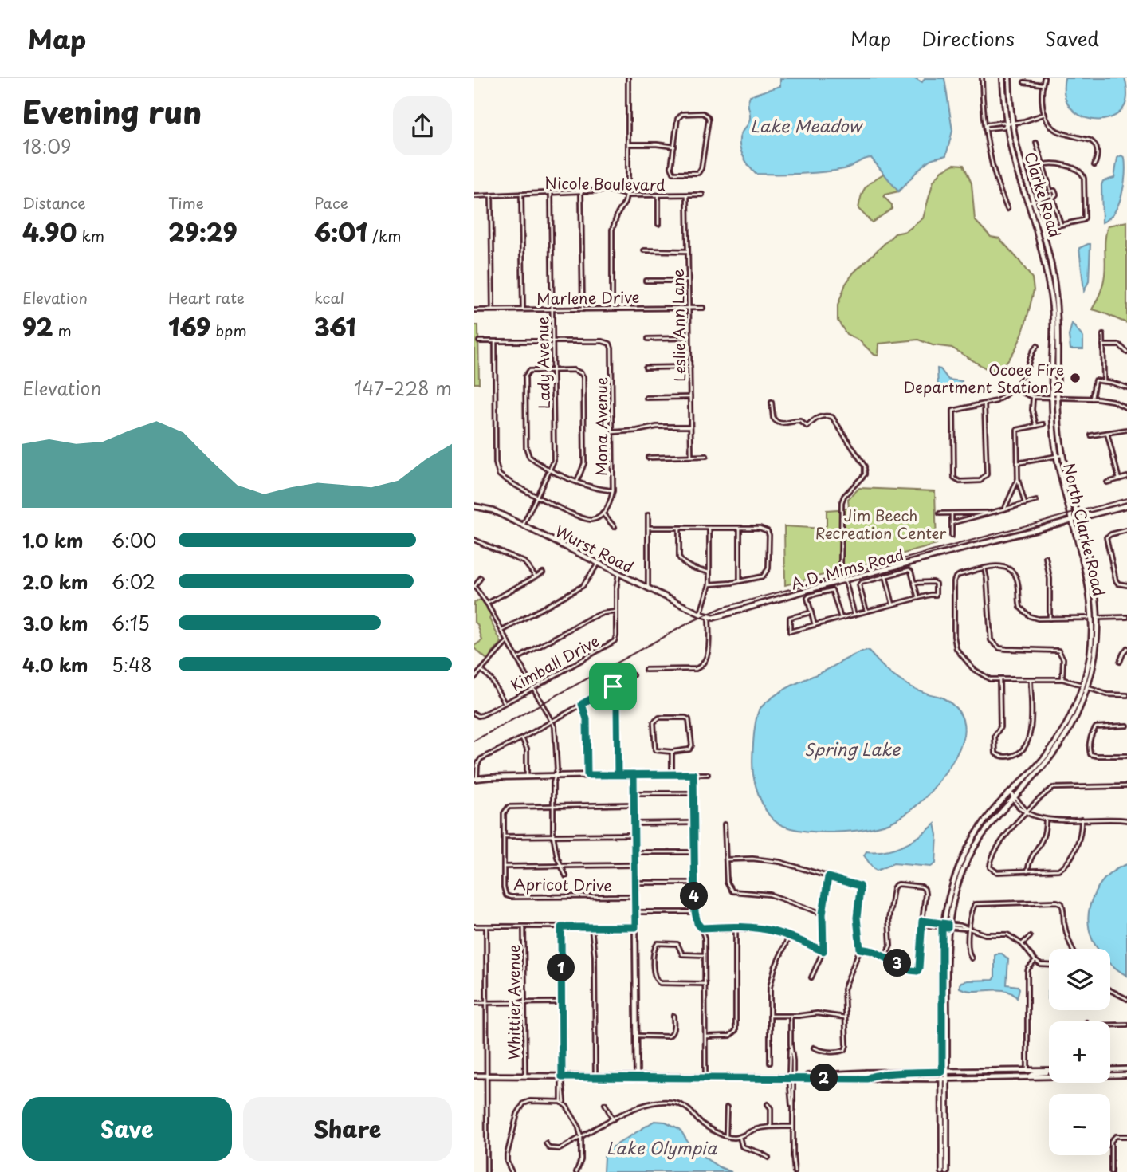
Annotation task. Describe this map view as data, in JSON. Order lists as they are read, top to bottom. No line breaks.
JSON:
{"streets":{"street":["Nicole Boulevard","Clarke Road","Marlene Drive","Leslie Ann Lane","Lady Avenue","Mona Avenue","North Clarke Road","Wurst Road","A.D. Mims Road","Kimball Drive","Apricot Drive","Whittier Avenue"]},"crossings":[["Nicole Boulevard","Leslie Ann Lane"],["Nicole Boulevard","Lady Avenue"],["Clarke Road","North Clarke Road"],["Marlene Drive","Leslie Ann Lane"],["Marlene Drive","Lady Avenue"],["Lady Avenue","Mona Avenue"],["Lady Avenue","Wurst Road"],["North Clarke Road","A.D. Mims Road"],["Wurst Road","Kimball Drive"]],"water":["Lake Meadow","Spring Lake","Lake Olympia"],"parks":["Jim Beech Recreation Center"],"places":["Ocoee Fire Department Station 2"],"page":{"header":"Map","nav":["Map","Directions","Saved"],"heading":["Evening run","18:09"],"stats":[["Distance","4.90 km"],["Time","29:29"],["Pace","6:01 /km"],["Elevation","92 m"],["Heart rate","169 bpm"],["kcal","361"]],"chart":["Elevation","147–228 m"],"list":[{"name":"1.0 km","note":"6:00"},{"name":"2.0 km","note":"6:02"},{"name":"3.0 km","note":"6:15"},{"name":"4.0 km","note":"5:48"}],"pins":["4","3","1","2"],"map_buttons":["+","−"],"buttons":["Save","Share"]}}
